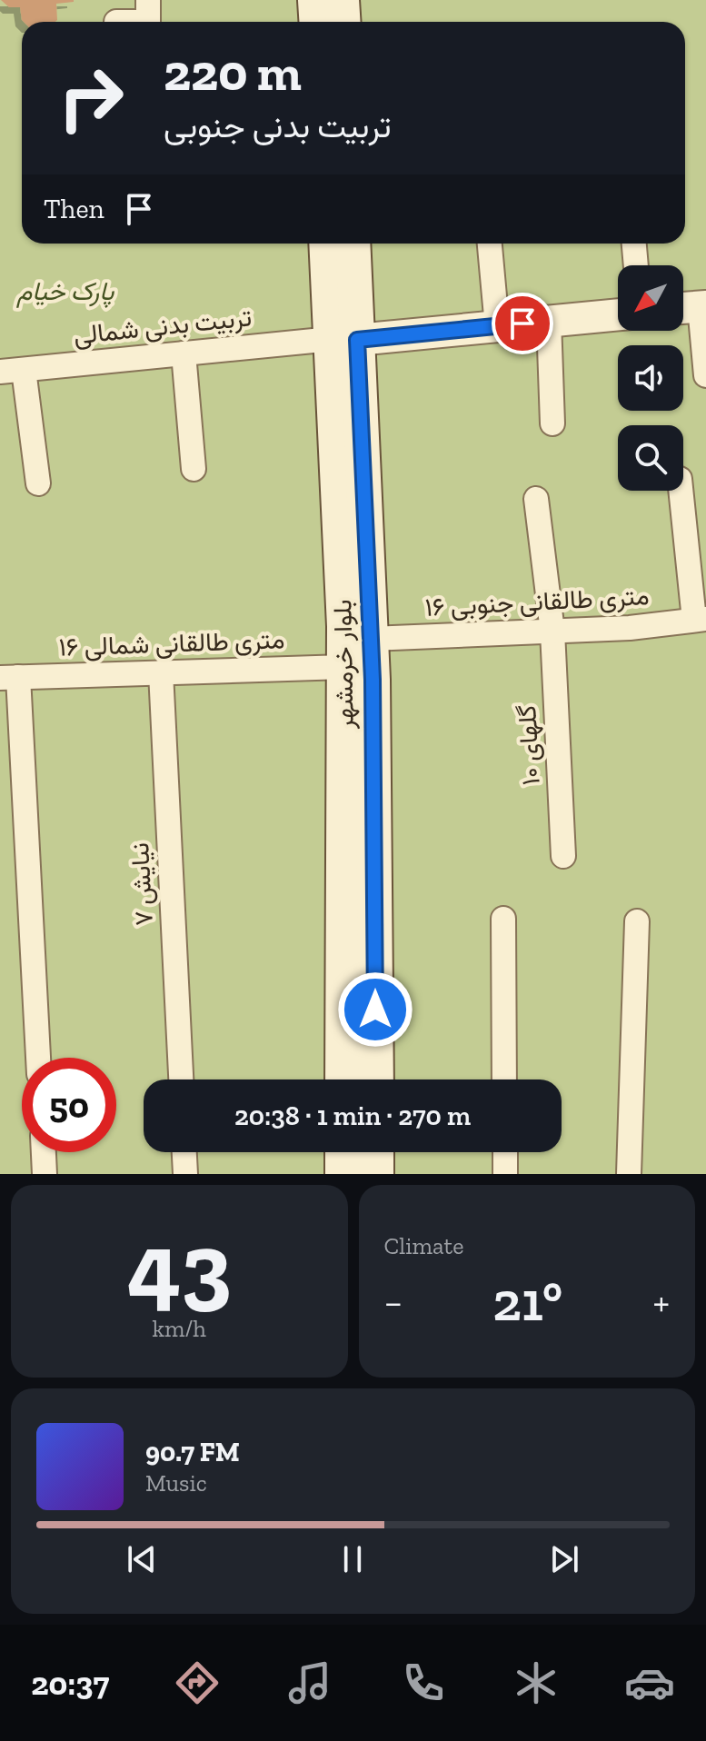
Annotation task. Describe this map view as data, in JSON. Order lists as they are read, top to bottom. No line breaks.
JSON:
{"streets":{"main road":["بلوار خرمشهر"],"street":["تربیت بدنی شمالی","۱۶ متری طالقانی جنوبی","۱۶ متری طالقانی شمالی","گلهای ۱۰","نیایش ۷"]},"crossings":[["تربیت بدنی شمالی","بلوار خرمشهر"],["۱۶ متری طالقانی جنوبی","بلوار خرمشهر"],["۱۶ متری طالقانی جنوبی","گلهای ۱۰"],["۱۶ متری طالقانی شمالی","بلوار خرمشهر"],["۱۶ متری طالقانی شمالی","نیایش ۷"]],"parks":["پارک خیام"],"north":"bottom left","page":{"turn":["220 m","تربیت بدنی جنوبی"],"then":"Then","limit":"50","trip":"20:38 · 1 min · 270 m","tile":[["43","km/h"],"Climate"],"heat":["−","21°","+"],"song":["90.7 FM","Music"],"tabs":"20:37"}}
